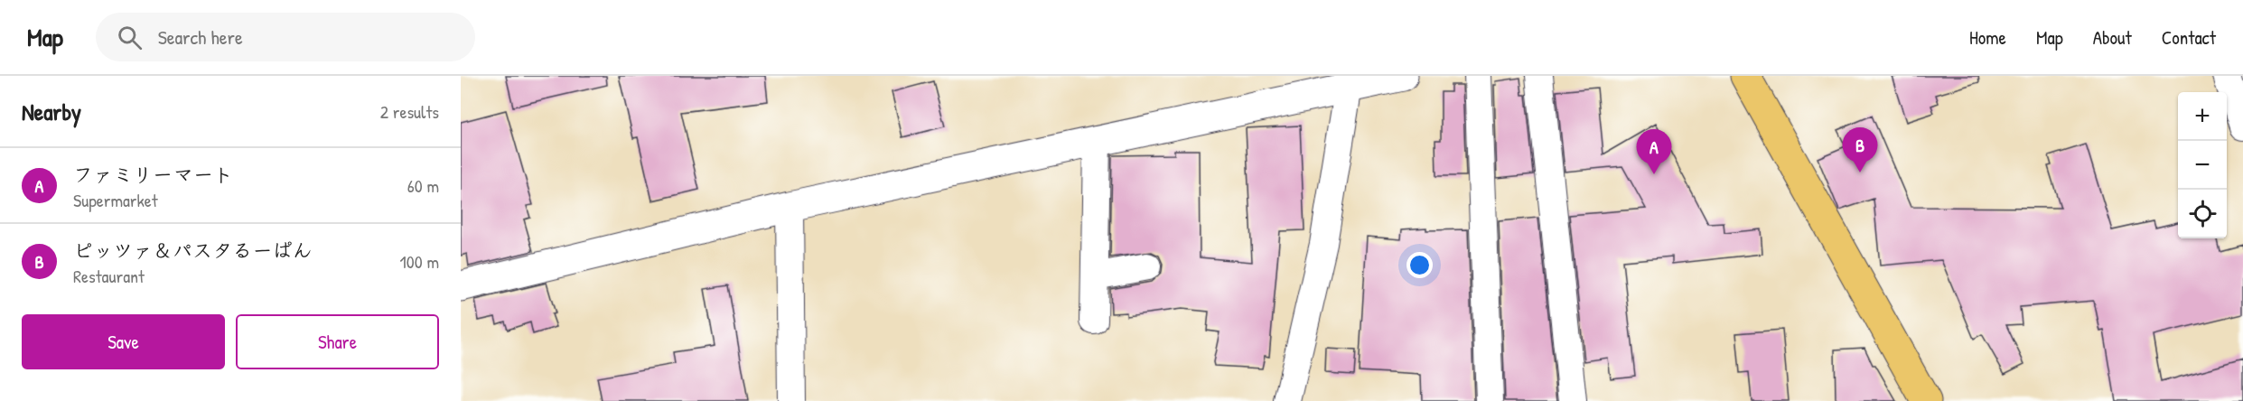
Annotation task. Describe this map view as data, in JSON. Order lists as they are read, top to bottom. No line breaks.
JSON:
{"page":{"header":"Map","search":"Search here","nav":["Home","Map","About","Contact"],"heading":["Nearby","2 results"],"map_buttons":["+","−"],"pins":["B","A"],"list":[{"mark":"A","name":"ファミリーマート","note":"Supermarket","value":"60 m"},{"mark":"B","name":"ピッツァ＆パスタるーぱん","note":"Restaurant","value":"100 m"}],"buttons":["Save","Share"]}}
